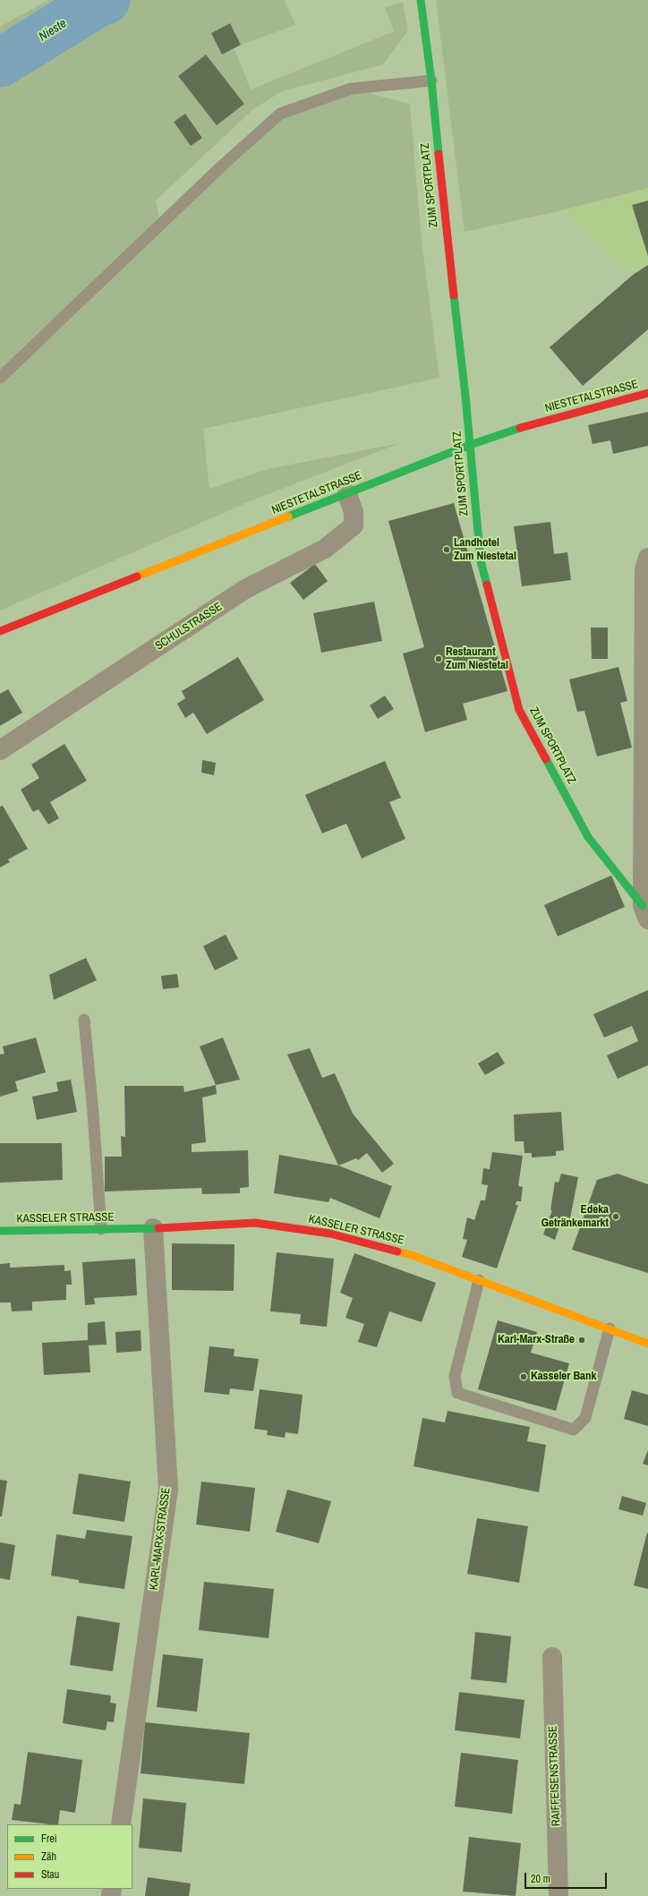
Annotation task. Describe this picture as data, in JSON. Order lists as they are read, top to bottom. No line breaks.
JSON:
{"streets":{"main road":["ZUM SPORTPLATZ","NIESTETALSTRASSE","KASSELER STRASSE"],"street":["SCHULSTRASSE","KARL-MARX-STRASSE","RAIFFEISENSTRASSE"]},"crossings":[["ZUM SPORTPLATZ","NIESTETALSTRASSE"],["NIESTETALSTRASSE","SCHULSTRASSE"],["KASSELER STRASSE","KARL-MARX-STRASSE"]],"water":["Nieste"],"places":["Landhotel Zum Niestetal","Restaurant Zum Niestetal","Edeka Getränkemarkt","Karl-Marx-Straße","Kasseler Bank"],"legend":["Frei","Zäh","Stau"],"scale_bar":"20 m"}
